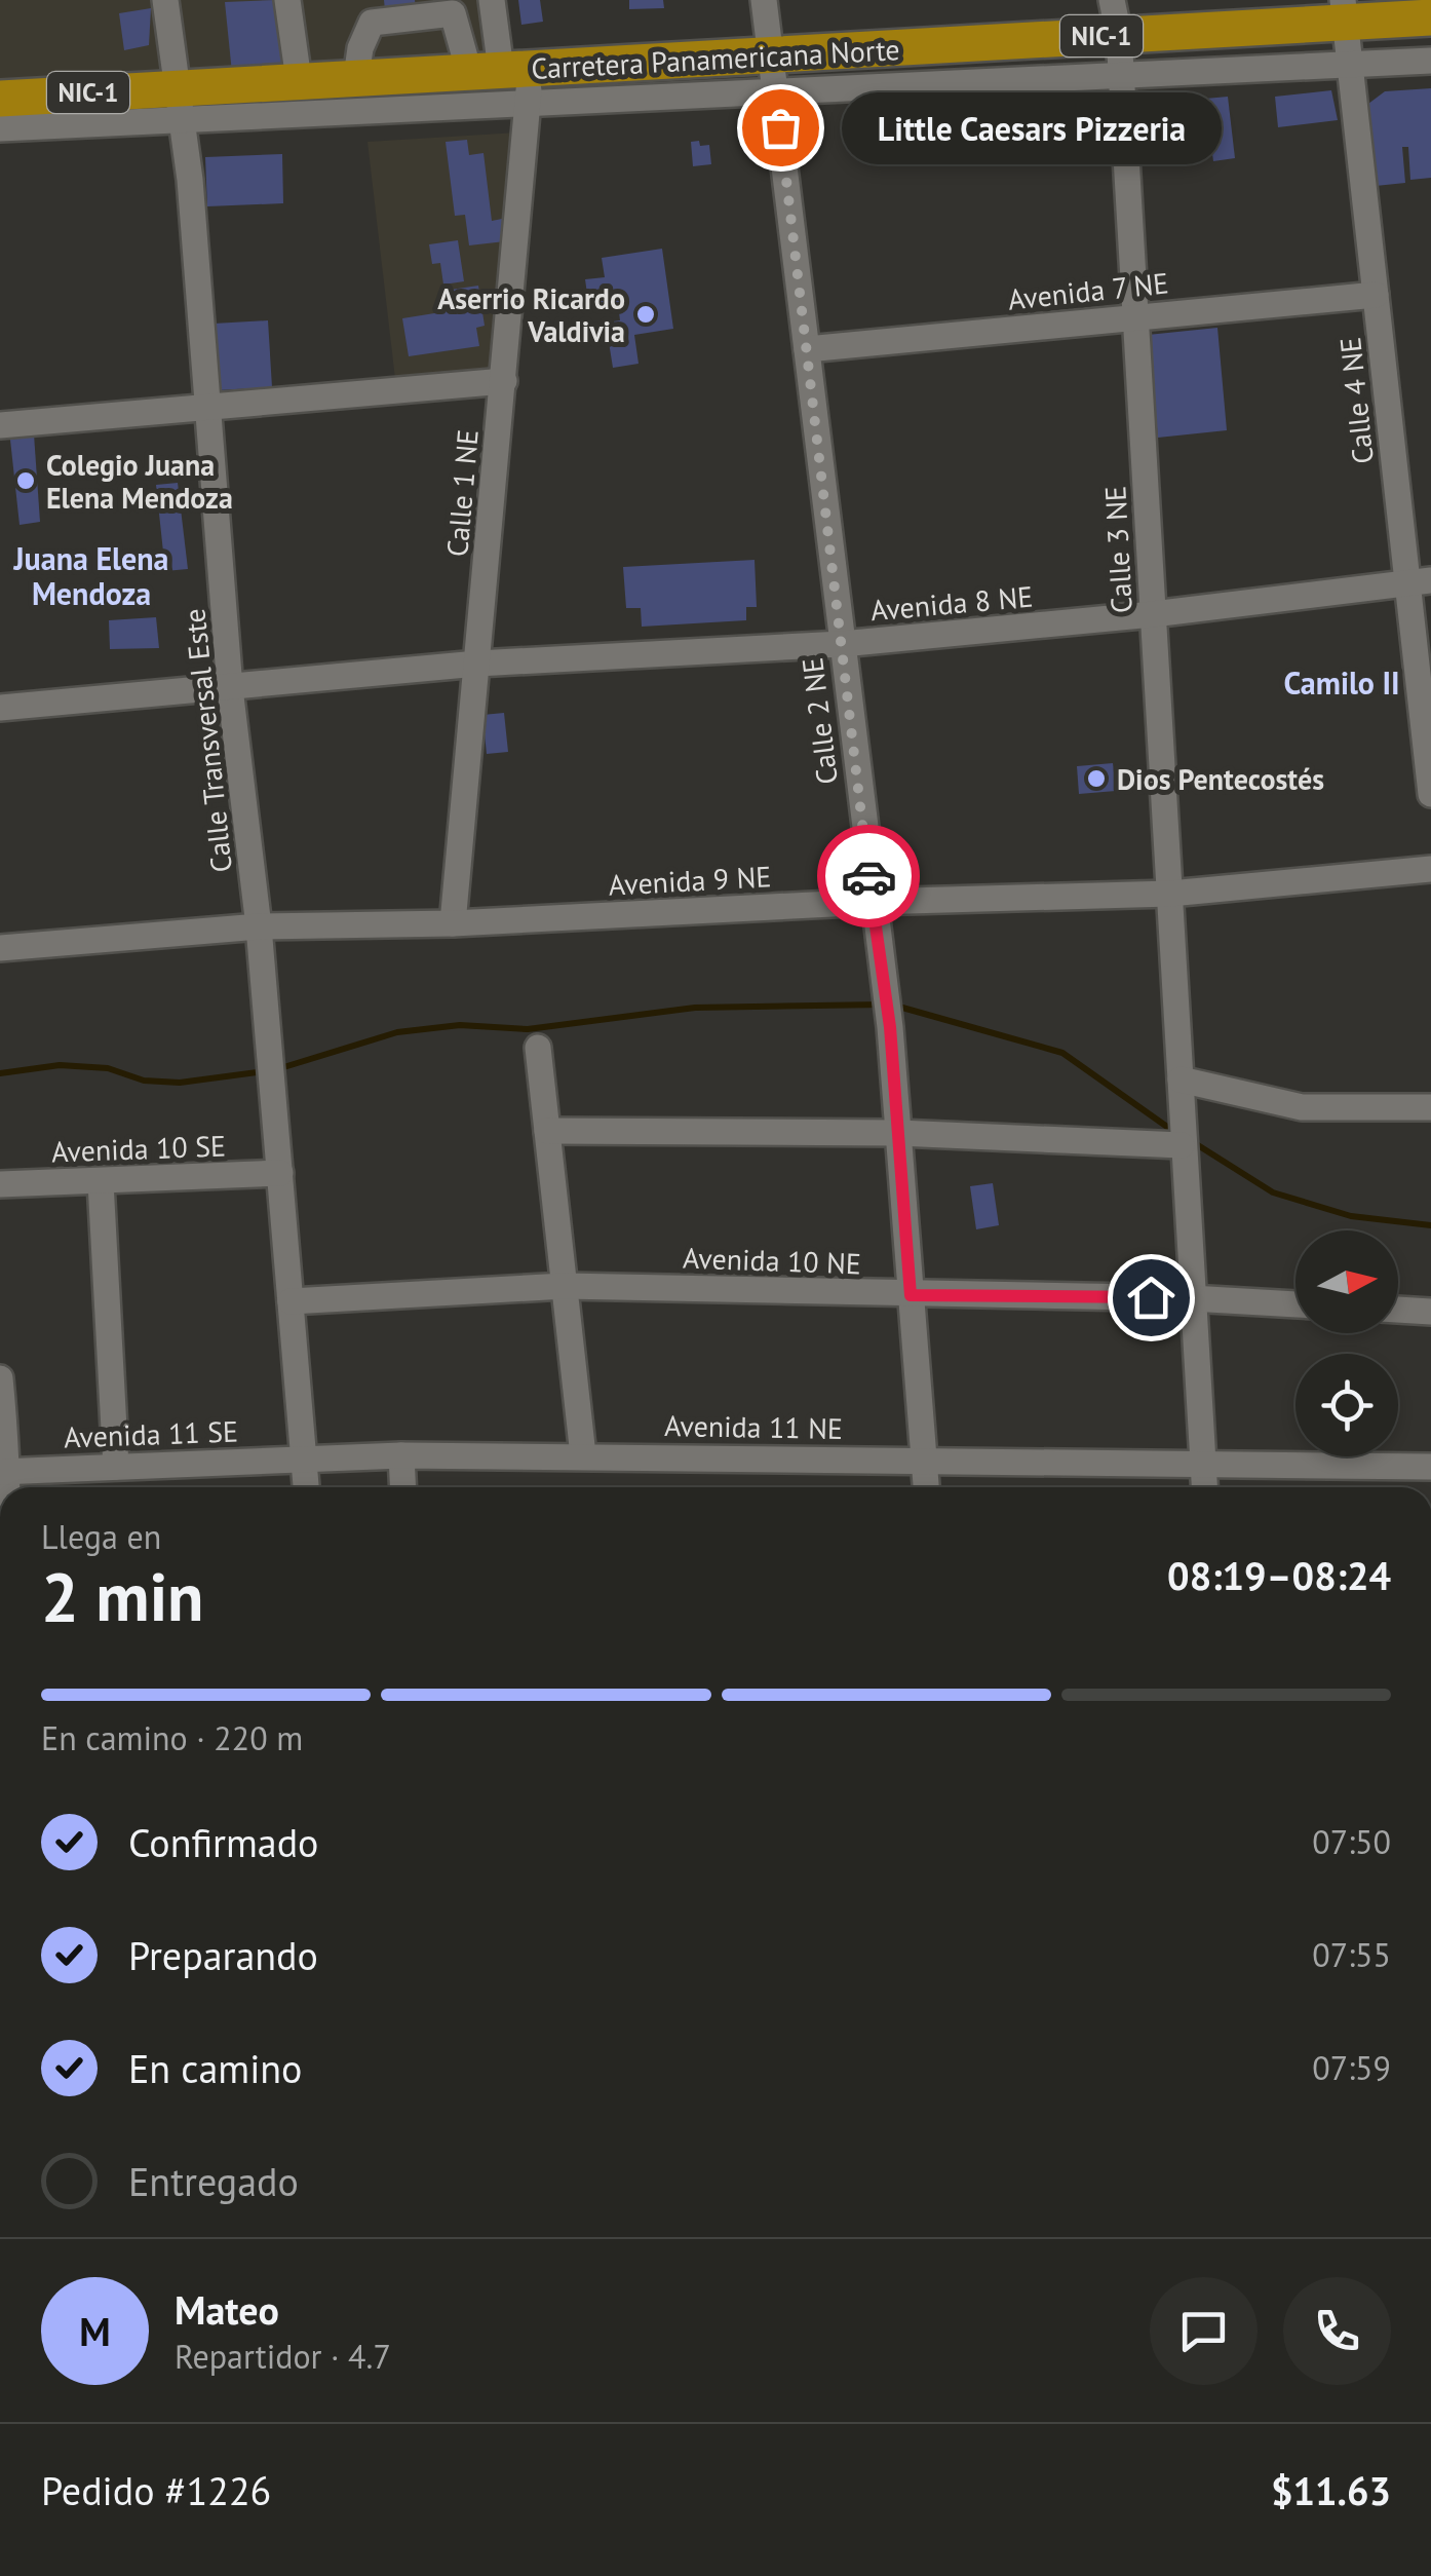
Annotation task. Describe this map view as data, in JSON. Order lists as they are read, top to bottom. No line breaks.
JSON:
{"streets":{"highway":["NIC-1","Carretera Panamericana Norte"],"street":["Avenida 7 NE","Calle 4 NE","Calle 1 NE","Calle 3 NE","Avenida 8 NE","Calle 2 NE","Calle Transversal Este","Avenida 9 NE","Avenida 10 SE","Avenida 10 NE","Avenida 11 NE","Avenida 11 SE"]},"crossings":[["Carretera Panamericana Norte","Calle 4 NE"],["Carretera Panamericana Norte","Calle 1 NE"],["Carretera Panamericana Norte","Calle 3 NE"],["Carretera Panamericana Norte","Calle 2 NE"],["Carretera Panamericana Norte","Calle Transversal Este"],["Avenida 7 NE","Calle 4 NE"],["Avenida 7 NE","Calle 3 NE"],["Avenida 7 NE","Calle 2 NE"],["Calle 4 NE","Avenida 8 NE"],["Calle 1 NE","Avenida 8 NE"],["Calle 1 NE","Avenida 9 NE"],["Calle 3 NE","Avenida 8 NE"],["Calle 3 NE","Avenida 9 NE"],["Calle 3 NE","Avenida 10 NE"],["Calle 3 NE","Avenida 11 NE"],["Avenida 8 NE","Calle 2 NE"],["Avenida 8 NE","Calle Transversal Este"],["Calle 2 NE","Avenida 9 NE"],["Calle 2 NE","Avenida 10 NE"],["Calle 2 NE","Avenida 11 NE"],["Calle Transversal Este","Avenida 9 NE"],["Calle Transversal Este","Avenida 10 SE"],["Avenida 11 NE","Avenida 11 SE"]],"districts":["Juana Elena Mendoza","Camilo II"],"places":["Little Caesars Pizzeria","Aserrio Ricardo Valdivia","Colegio Juana Elena Mendoza","Dios Pentecostés"],"north":"right","page":{"bubble":"Little Caesars Pizzeria","heading":["2 min","Llega en","08:19–08:24"],"panel":["Mateo","Repartidor · 4.7","Pedido #1226","$11.63"],"bar":"En camino · 220 m","list":[["Confirmado","07:50"],["Preparando","07:55"],["En camino","07:59"],"Entregado"],"round":"M"}}
